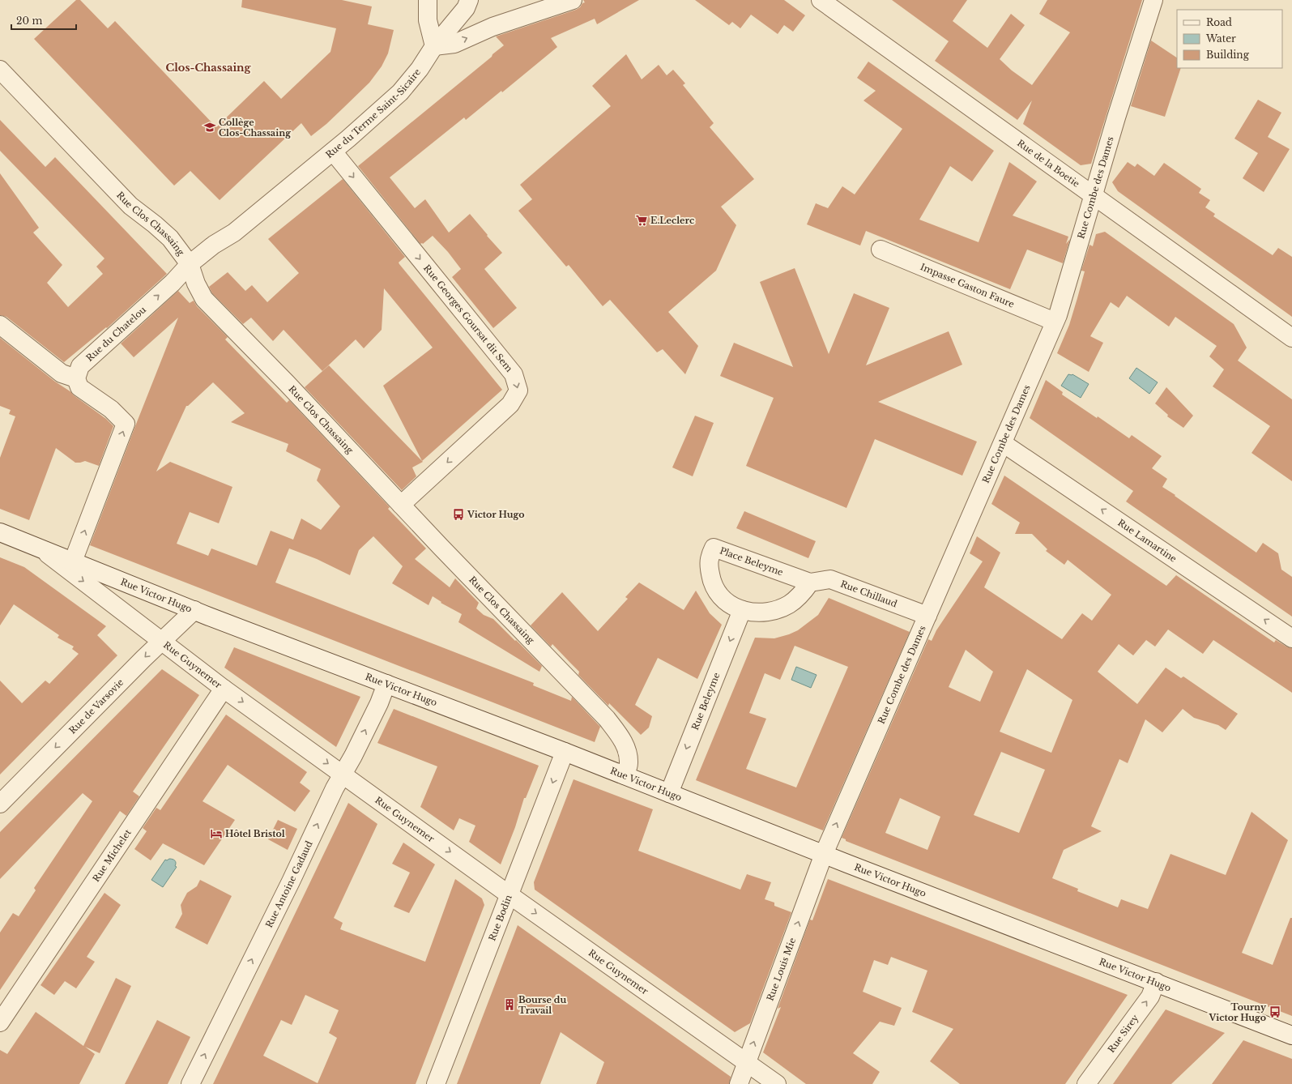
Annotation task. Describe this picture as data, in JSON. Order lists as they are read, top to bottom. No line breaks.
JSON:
{"streets":{"street":["Rue du Terme Saint-Sicaire","Rue de la Boetie","Rue Combe des Dames","Rue Clos Chassaing","Impasse Gaston Faure","Rue Georges Goursat dit Sem","Rue du Chatelou","Rue Lamartine","Place Beleyme","Rue Chillaud","Rue Victor Hugo","Rue Guynemer","Rue Beleyme","Rue de Varsovie","Rue Michelet","Rue Antoine Gadaud","Rue Bodin","Rue Louis Mie","Rue Sirey"]},"crossings":[["Rue du Terme Saint-Sicaire","Rue Clos Chassaing"],["Rue du Terme Saint-Sicaire","Rue Georges Goursat dit Sem"],["Rue du Terme Saint-Sicaire","Rue du Chatelou"],["Rue de la Boetie","Rue Combe des Dames"],["Rue Combe des Dames","Impasse Gaston Faure"],["Rue Combe des Dames","Rue Lamartine"],["Rue Combe des Dames","Rue Chillaud"],["Rue Combe des Dames","Rue Victor Hugo"],["Rue Combe des Dames","Rue Louis Mie"],["Rue Clos Chassaing","Rue Georges Goursat dit Sem"],["Rue Clos Chassaing","Rue du Chatelou"],["Rue Clos Chassaing","Rue Victor Hugo"],["Place Beleyme","Rue Chillaud"],["Place Beleyme","Rue Beleyme"],["Rue Victor Hugo","Rue Guynemer"],["Rue Victor Hugo","Rue Beleyme"],["Rue Victor Hugo","Rue de Varsovie"],["Rue Victor Hugo","Rue Antoine Gadaud"],["Rue Victor Hugo","Rue Bodin"],["Rue Victor Hugo","Rue Louis Mie"],["Rue Victor Hugo","Rue Sirey"],["Rue Guynemer","Rue de Varsovie"],["Rue Guynemer","Rue Michelet"],["Rue Guynemer","Rue Antoine Gadaud"],["Rue Guynemer","Rue Bodin"],["Rue Guynemer","Rue Louis Mie"]],"one_way":["Rue du Chatelou","Rue Lamartine","Rue Guynemer","Rue Beleyme","Rue de Varsovie","Rue Antoine Gadaud","Rue Bodin","Rue Louis Mie","Rue Sirey"],"districts":["Clos-Chassaing"],"places":{"school or university":["Collège Clos-Chassaing"],"supermarket":["E.Leclerc"],"bus stop":["Victor Hugo","Tourny Victor Hugo"],"hotel":["Hôtel Bristol"],"building":["Bourse du Travail"]},"legend":["Road","Water","Building"],"scale_bar":"20 m"}
